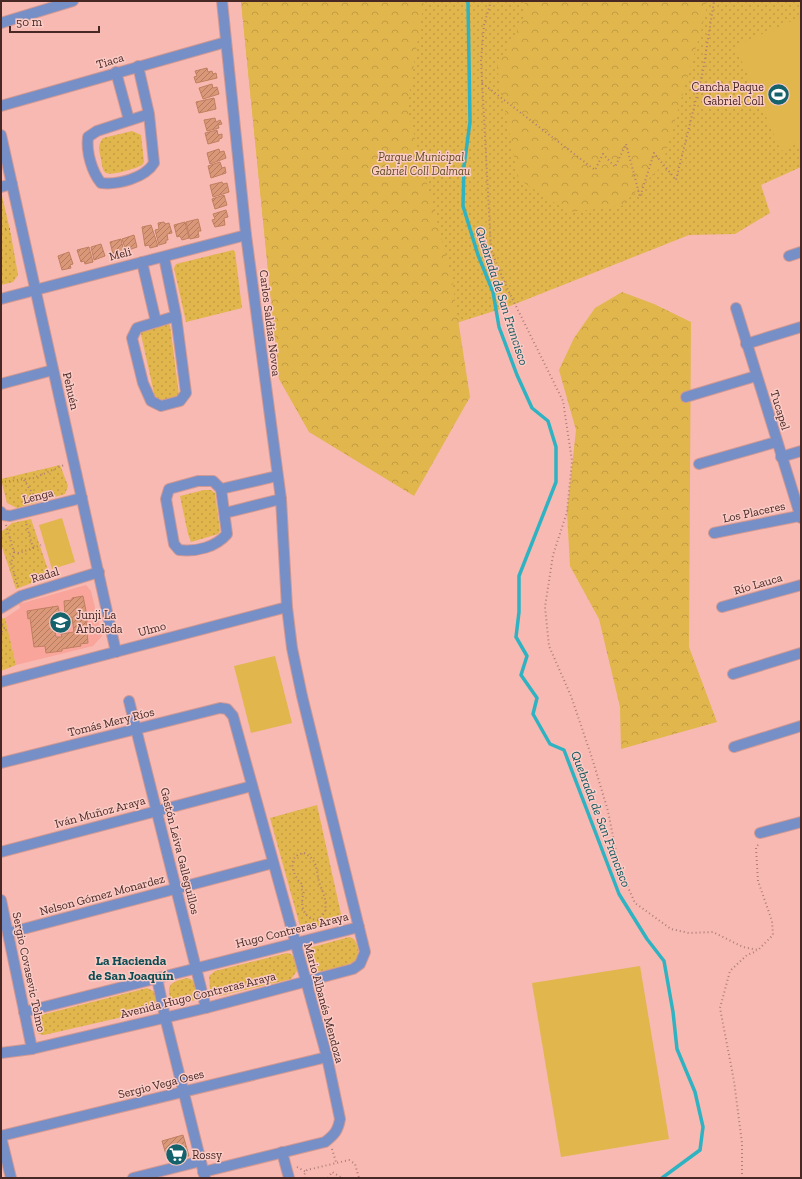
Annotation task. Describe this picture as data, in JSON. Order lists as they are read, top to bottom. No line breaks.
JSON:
{"streets":{"street":["Tiaca","Meli","Carlos Saldías Novoa","Pehuén","Tucapel","Lenga","Los Placeres","Radal","Río Lauca","Ulmo","Tomás Mery Ríos","Iván Muñoz Araya","Gastón Leiva Galleguillos","Nelson Gómez Monardez","Hugo Contreras Araya","Sergio Covasevic Tolmo","Avenida Hugo Contreras Araya","Mario Albanés Mendoza","Sergio Vega Oses"]},"crossings":[["Tiaca","Carlos Saldías Novoa"],["Meli","Carlos Saldías Novoa"],["Meli","Pehuén"],["Carlos Saldías Novoa","Ulmo"],["Carlos Saldías Novoa","Hugo Contreras Araya"],["Pehuén","Lenga"],["Pehuén","Radal"],["Pehuén","Ulmo"],["Tucapel","Los Placeres"],["Tomás Mery Ríos","Gastón Leiva Galleguillos"],["Tomás Mery Ríos","Mario Albanés Mendoza"],["Iván Muñoz Araya","Gastón Leiva Galleguillos"],["Iván Muñoz Araya","Mario Albanés Mendoza"],["Gastón Leiva Galleguillos","Nelson Gómez Monardez"],["Gastón Leiva Galleguillos","Hugo Contreras Araya"],["Gastón Leiva Galleguillos","Avenida Hugo Contreras Araya"],["Nelson Gómez Monardez","Sergio Covasevic Tolmo"],["Nelson Gómez Monardez","Mario Albanés Mendoza"],["Hugo Contreras Araya","Sergio Covasevic Tolmo"],["Hugo Contreras Araya","Avenida Hugo Contreras Araya"],["Hugo Contreras Araya","Mario Albanés Mendoza"],["Sergio Covasevic Tolmo","Avenida Hugo Contreras Araya"],["Avenida Hugo Contreras Araya","Mario Albanés Mendoza"],["Mario Albanés Mendoza","Sergio Vega Oses"]],"districts":["La Hacienda de San Joaquín"],"water":["Quebrada de San Francisco"],"parks":["Parque Municipal Gabriel Coll Dalmau"],"places":{"sports":["Cancha Paque Gabriel Coll"],"school or university":["Junji La Arboleda"],"supermarket":["Rossy"]},"scale_bar":"50 m"}
